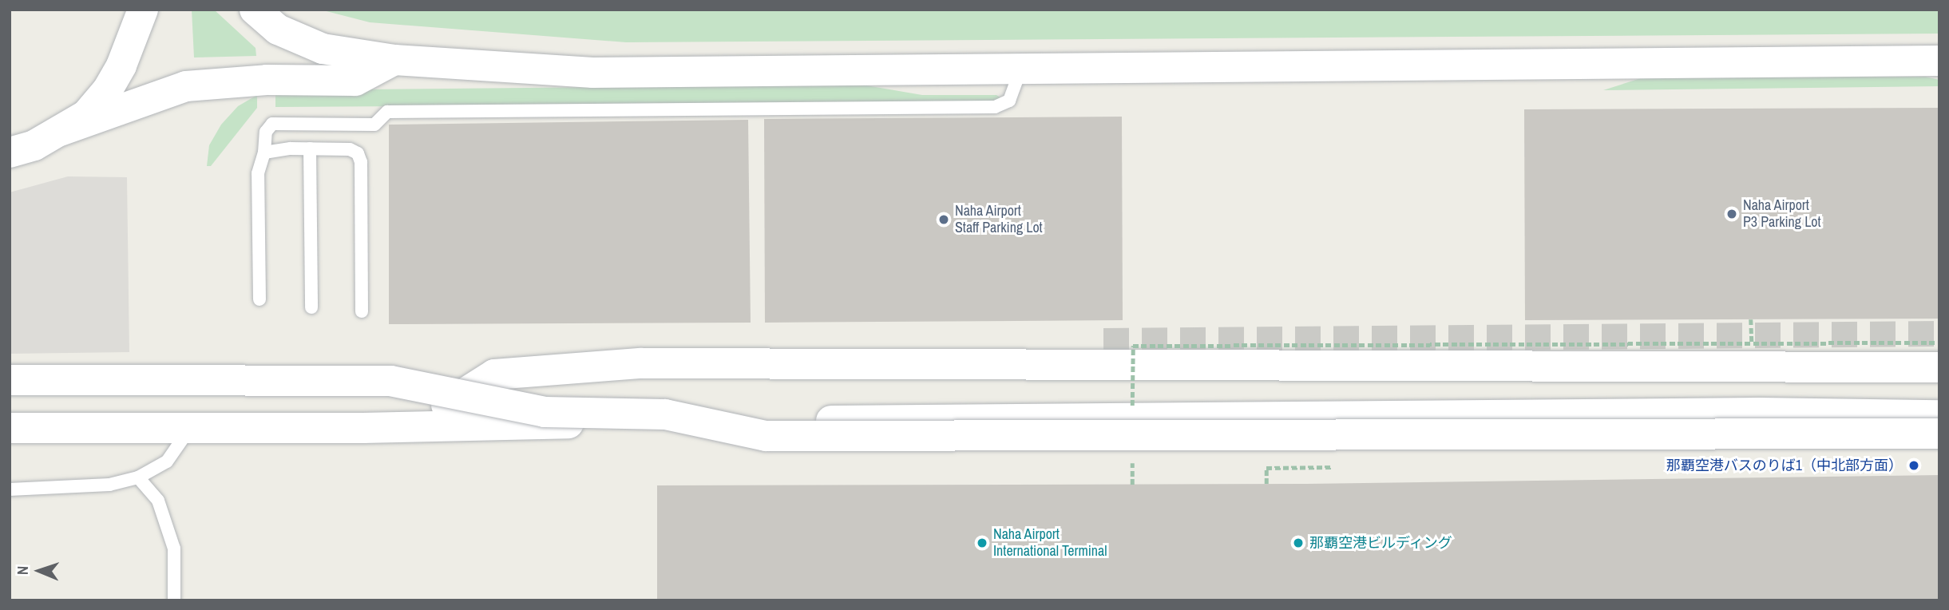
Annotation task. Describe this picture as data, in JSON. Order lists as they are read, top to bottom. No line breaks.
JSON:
{"places":["Naha Airport P3 Parking Lot","Naha Airport Staff Parking Lot","那覇空港バスのりば1（中北部方面）","Naha Airport International Terminal","那覇空港ビルディング"],"north":"left"}
